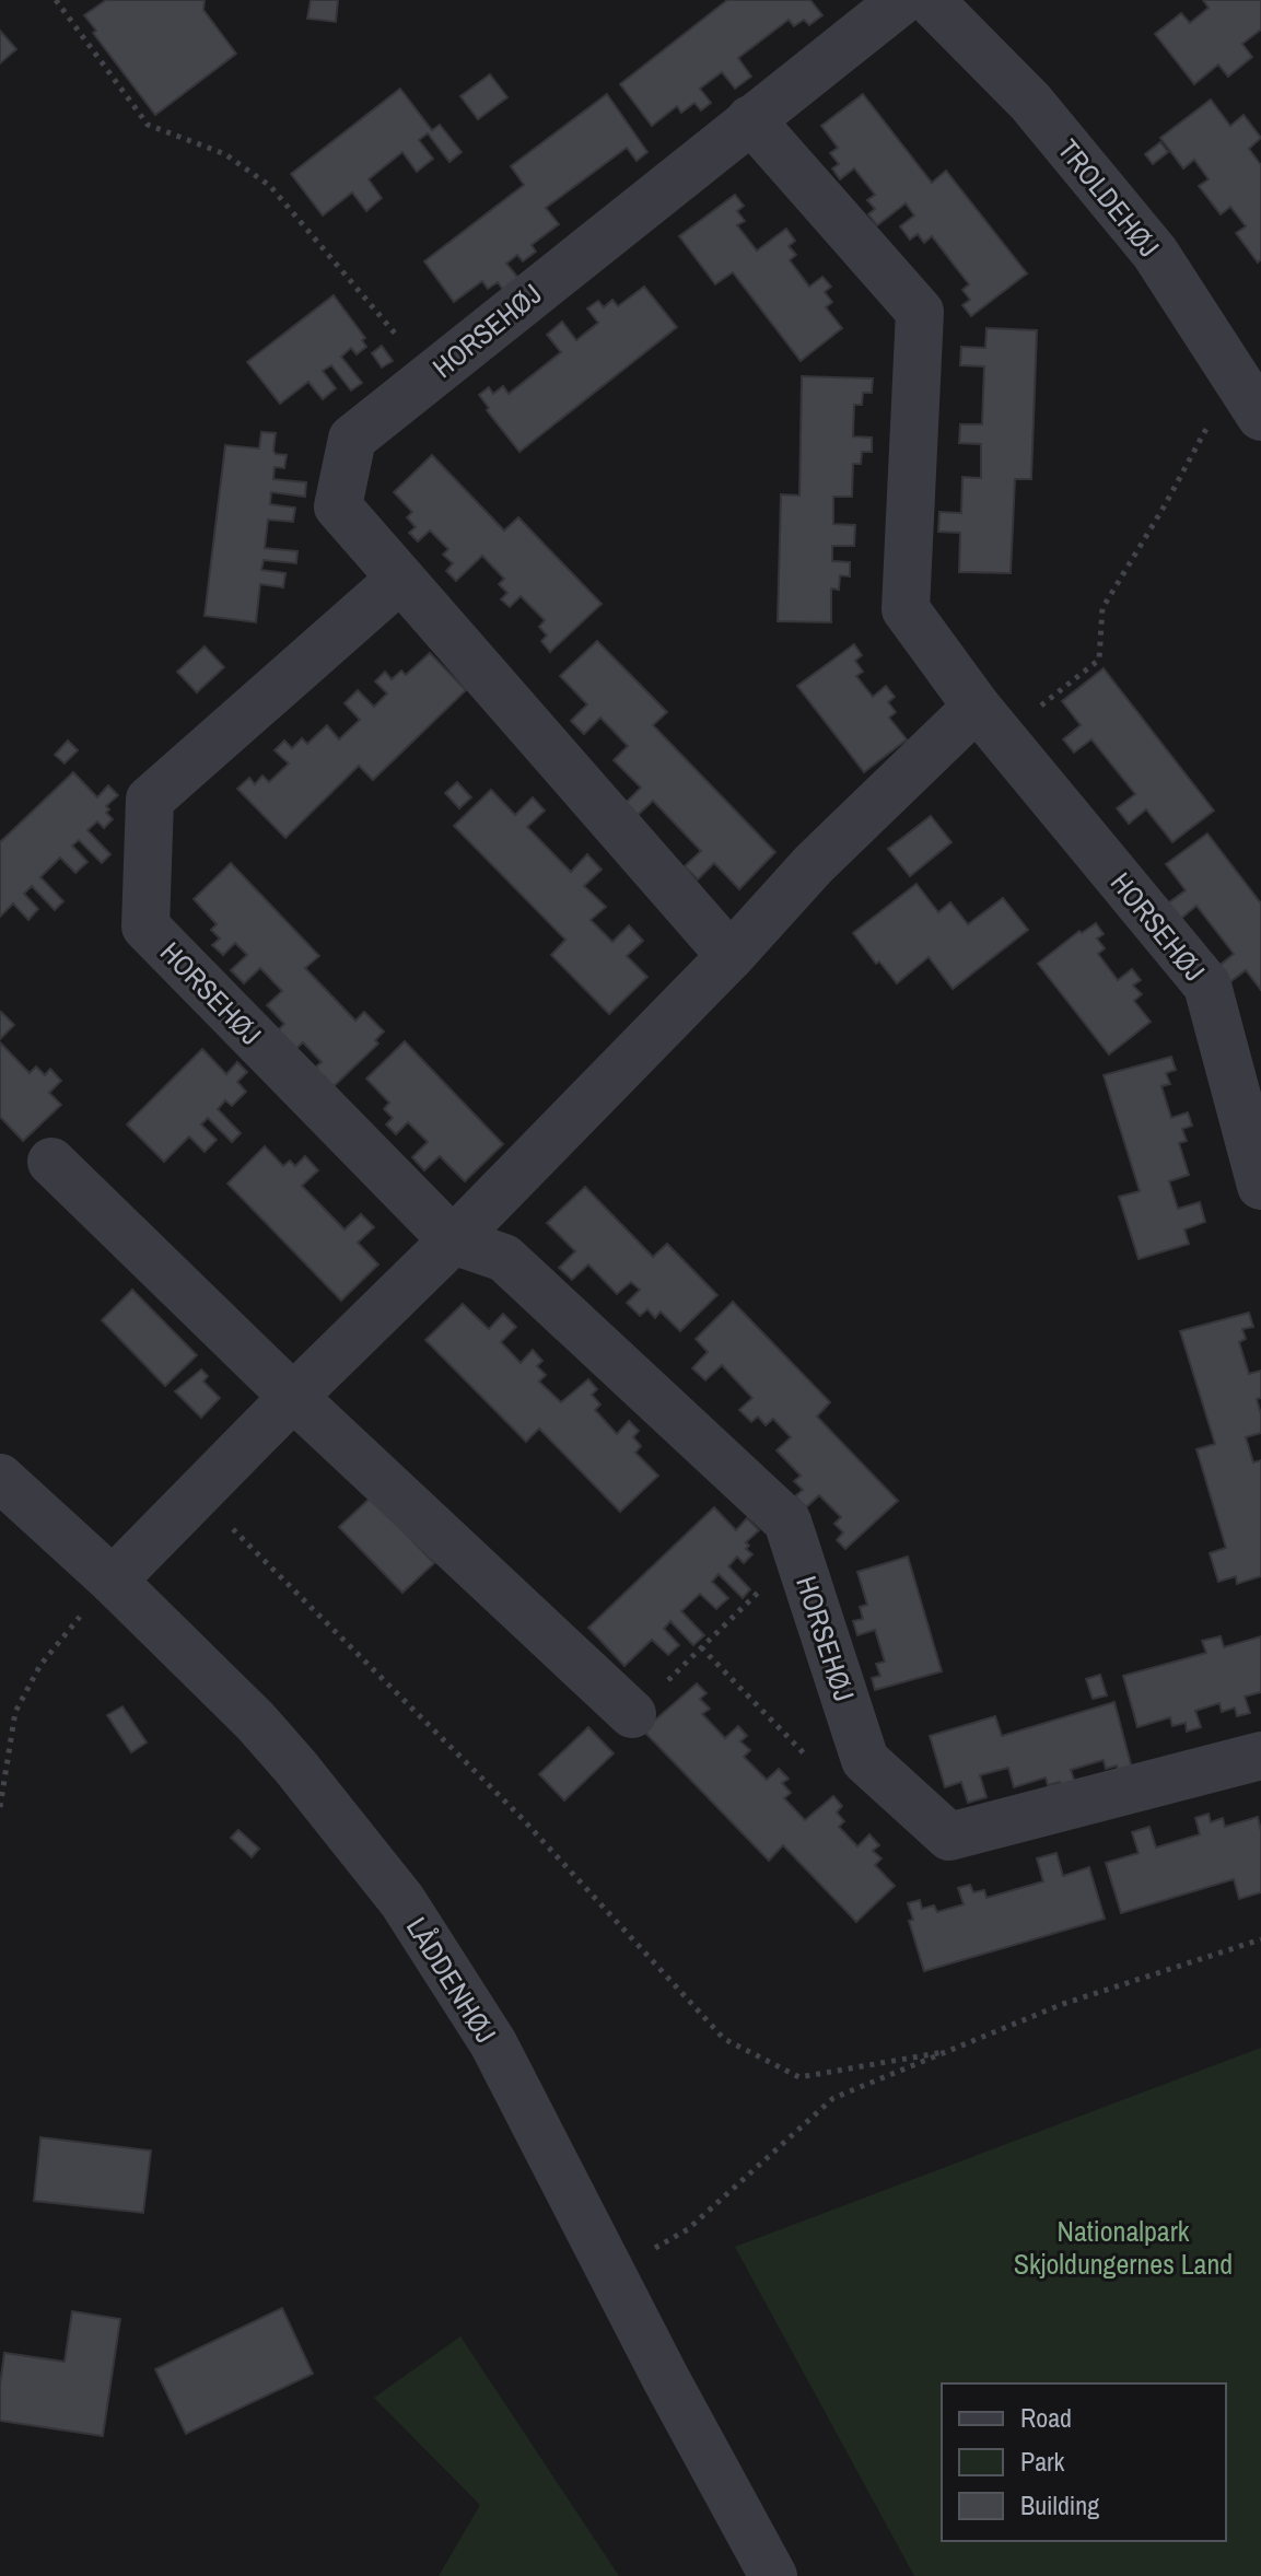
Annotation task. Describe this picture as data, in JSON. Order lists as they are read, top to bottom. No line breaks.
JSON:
{"streets":{"street":["TROLDEHØJ","HORSEHØJ","LÅDDENHØJ"]},"parks":["Nationalpark Skjoldungernes Land"],"legend":["Road","Park","Building"]}
